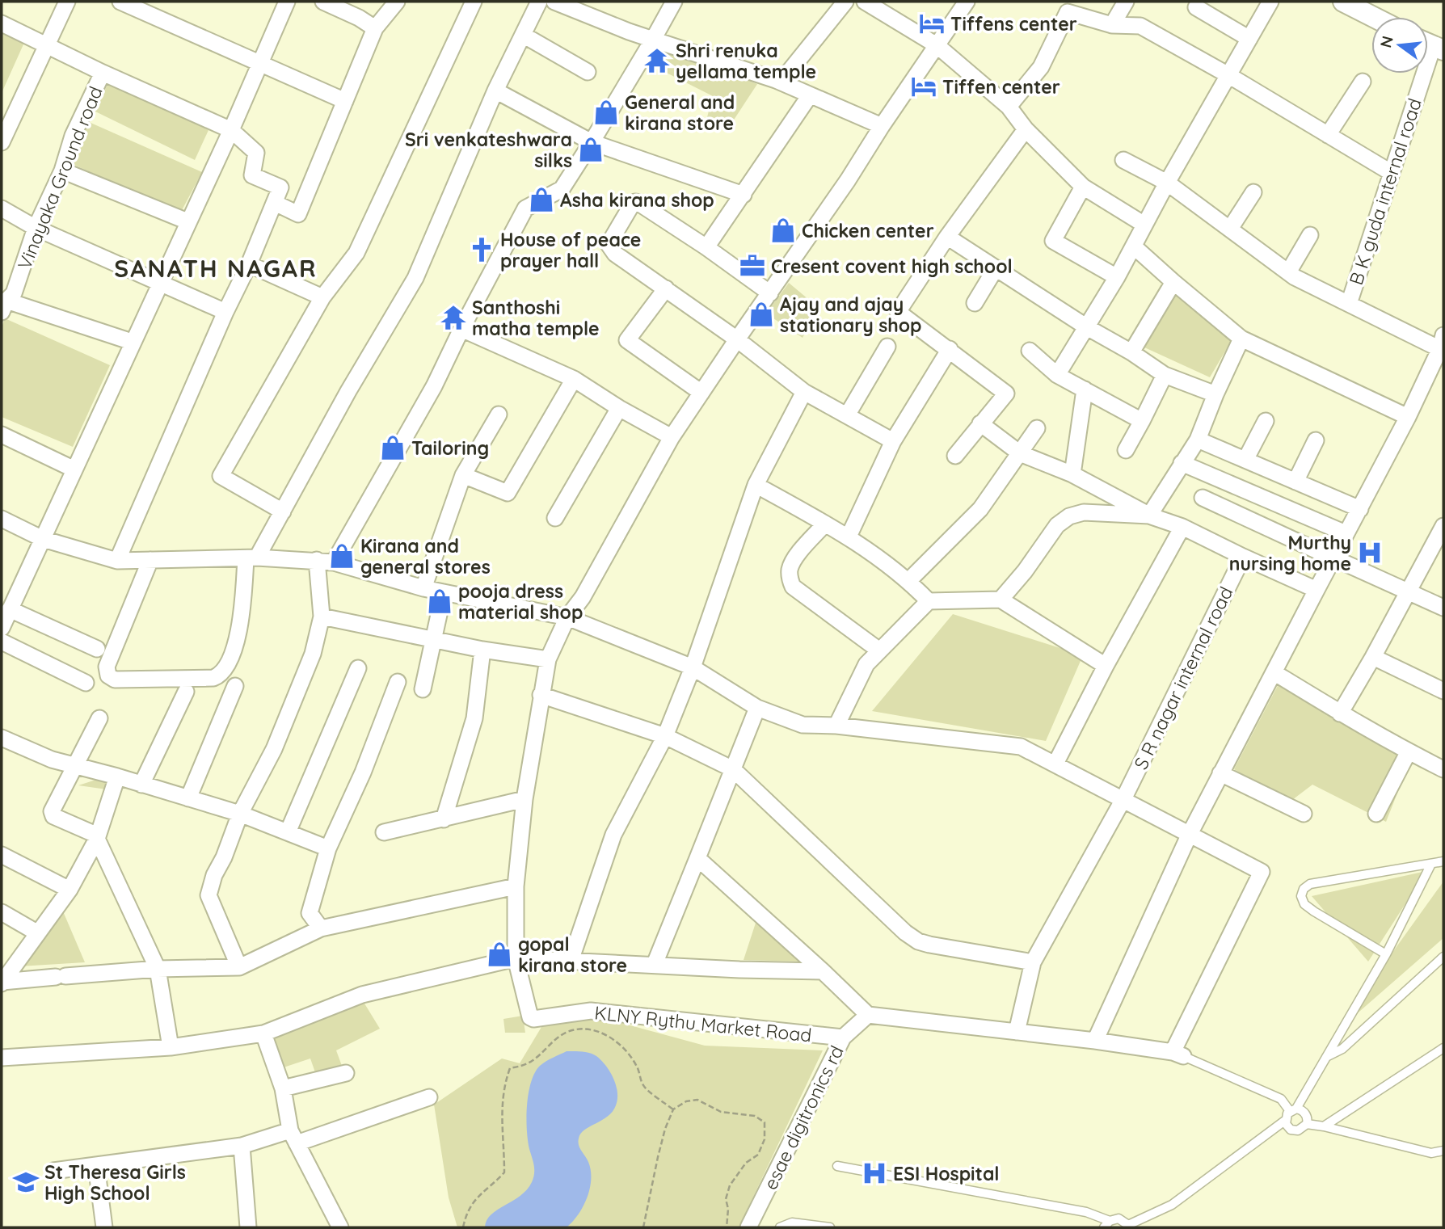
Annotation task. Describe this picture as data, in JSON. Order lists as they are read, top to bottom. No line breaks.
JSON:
{"streets":{"street":["Vinayaka Ground road","B K guda internal road","S R nagar internal road","KLNY Rythu Market Road","esae digitronics rd"]},"crossings":[["KLNY Rythu Market Road","esae digitronics rd"]],"districts":["SANATH NAGAR"],"places":{"hotel":["Tiffens center","Tiffen center"],"temple":["Shri renuka yellama temple","Santhoshi matha temple"],"shop":["General and kirana store","Sri venkateshwara silks","Asha kirana shop","Chicken center","Ajay and ajay stationary shop","Tailoring","Kirana and general stores","pooja dress material shop","gopal kirana store"],"church":["House of peace prayer hall"],"office":["Cresent covent high school"],"hospital":["Murthy nursing home","ESI Hospital"],"school or university":["St Theresa Girls High School"]},"north":"left"}
